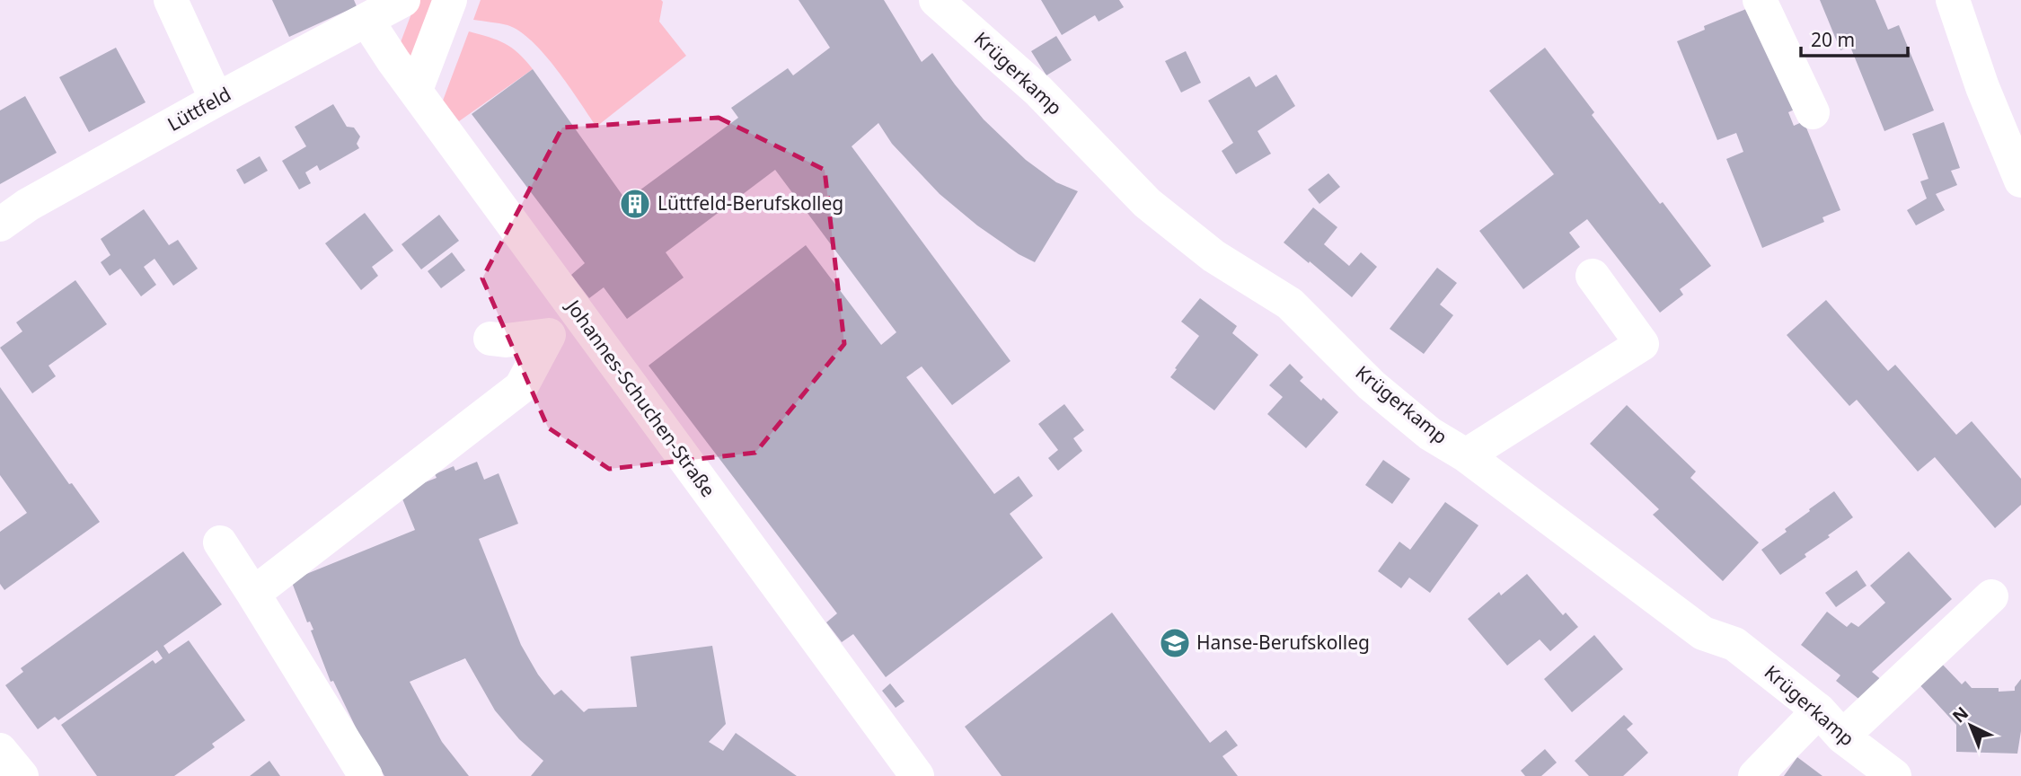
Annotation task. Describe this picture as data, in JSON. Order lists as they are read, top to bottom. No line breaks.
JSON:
{"streets":{"street":["Krügerkamp","Lüttfeld","Johannes-Schuchen-Straße"]},"crossings":[["Lüttfeld","Johannes-Schuchen-Straße"]],"places":{"building":["Lüttfeld-Berufskolleg"],"school or university":["Hanse-Berufskolleg"]},"scale_bar":"20 m","north":"top left"}
